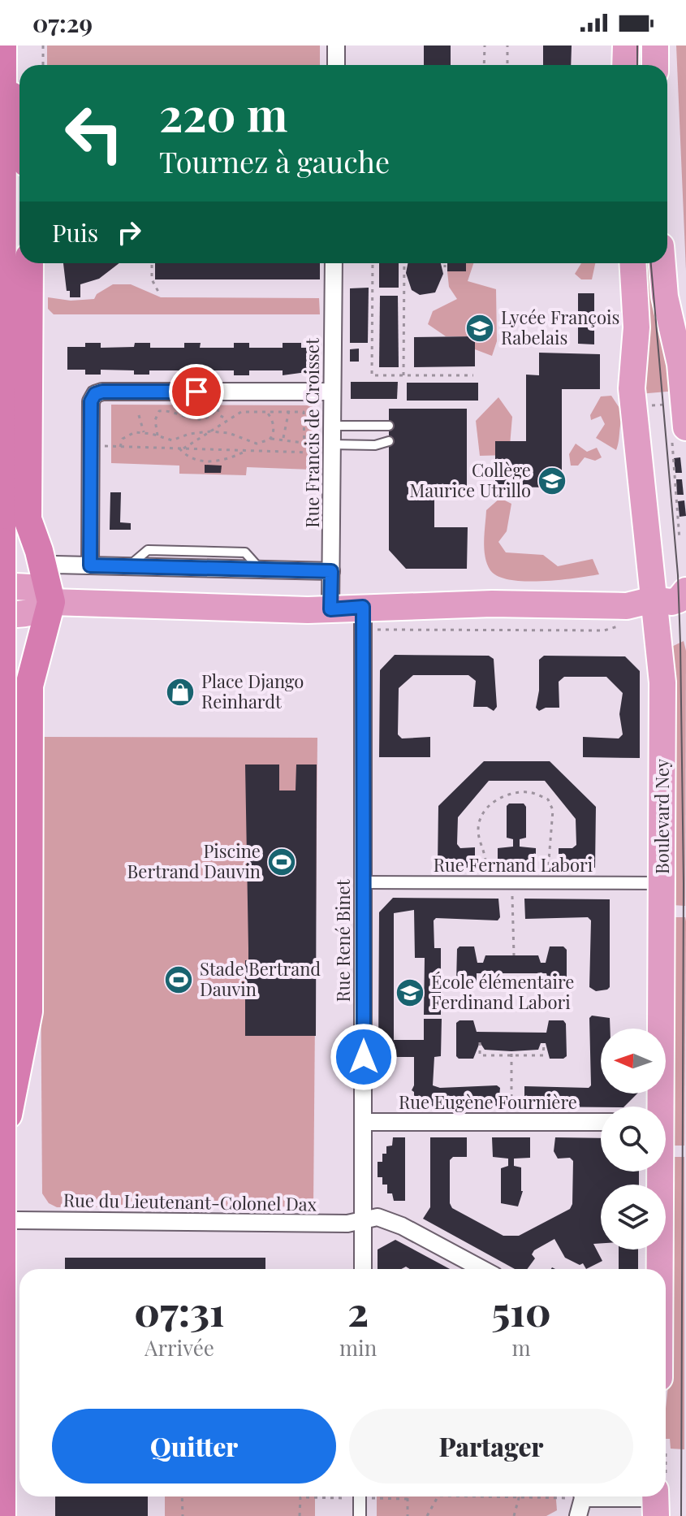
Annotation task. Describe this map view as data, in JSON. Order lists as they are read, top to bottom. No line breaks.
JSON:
{"streets":{"main road":["Boulevard Ney"],"street":["Rue Francis de Croisset","Rue Fernand Labori","Rue René Binet","Rue Eugène Fournière","Rue du Lieutenant-Colonel Dax"]},"crossings":[["Boulevard Ney","Rue Fernand Labori"],["Rue Fernand Labori","Rue René Binet"],["Rue René Binet","Rue Eugène Fournière"],["Rue René Binet","Rue du Lieutenant-Colonel Dax"]],"places":{"school or university":["Lycée François Rabelais","Collège Maurice Utrillo","École élémentaire Ferdinand Labori"],"shop":["Place Django Reinhardt"],"sports":["Piscine Bertrand Dauvin","Stade Bertrand Dauvin"]},"north":"left","page":{"status":"07:29","turn":["220 m","Tournez à gauche"],"then":"Puis","eta":["07:31","Arrivée","2","min","510","m"],"buttons":["Quitter","Partager"]}}
